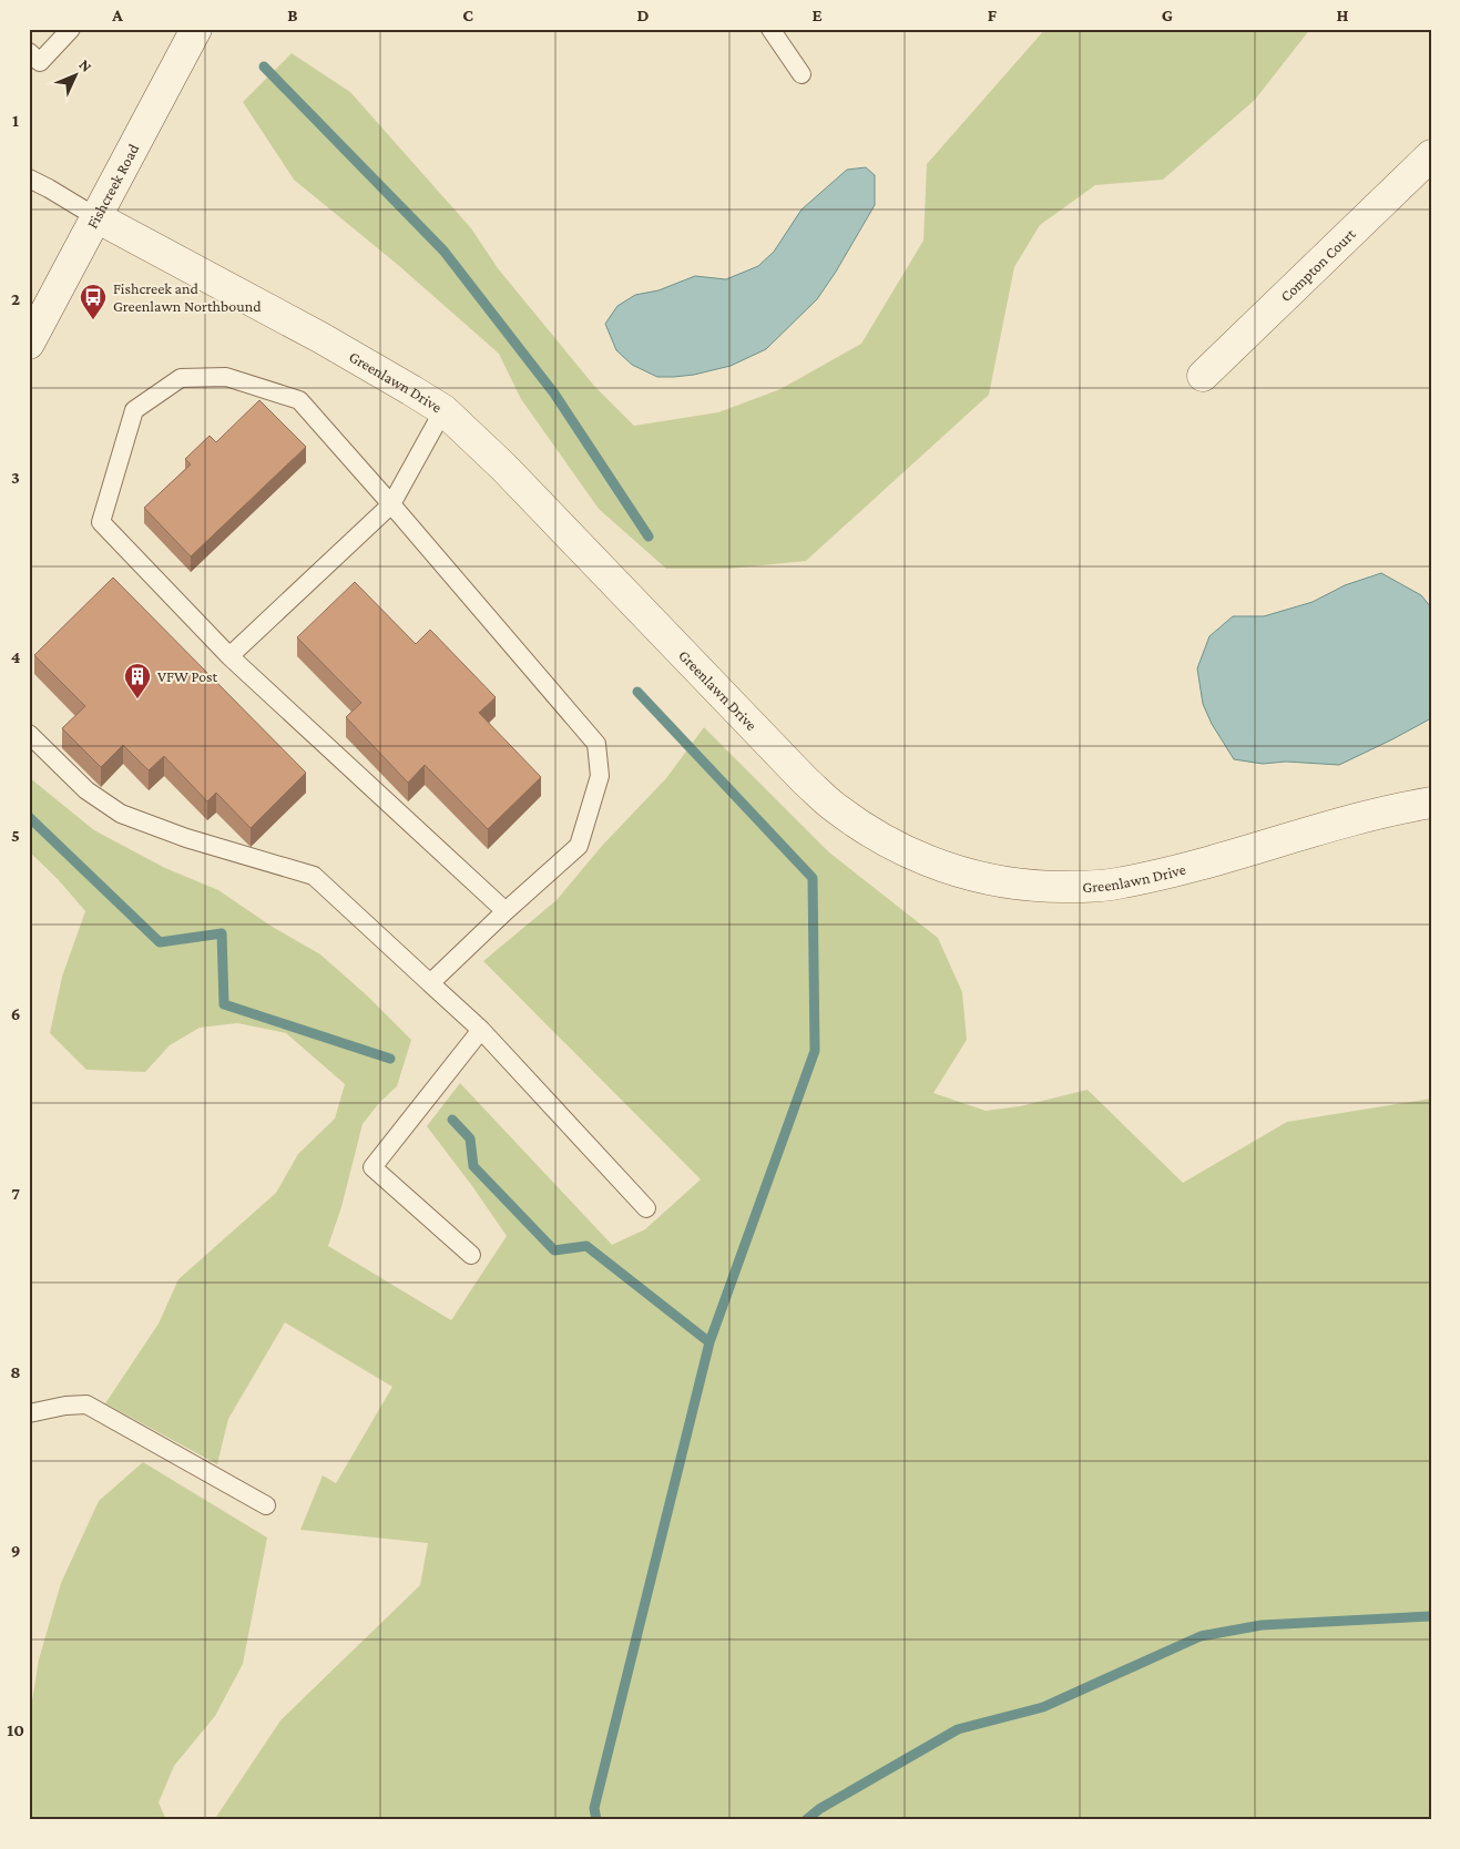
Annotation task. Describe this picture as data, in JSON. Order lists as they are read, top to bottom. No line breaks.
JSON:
{"streets":{"street":["Fishcreek Road","Compton Court","Greenlawn Drive"]},"crossings":[["Fishcreek Road","Greenlawn Drive"]],"places":{"bus stop":["Fishcreek and Greenlawn Northbound"],"building":["VFW Post"]},"north":"top right","grid":{"columns":["A","B","C","D","E","F","G","H"],"rows":["1","2","3","4","5","6","7","8","9","10"]}}
